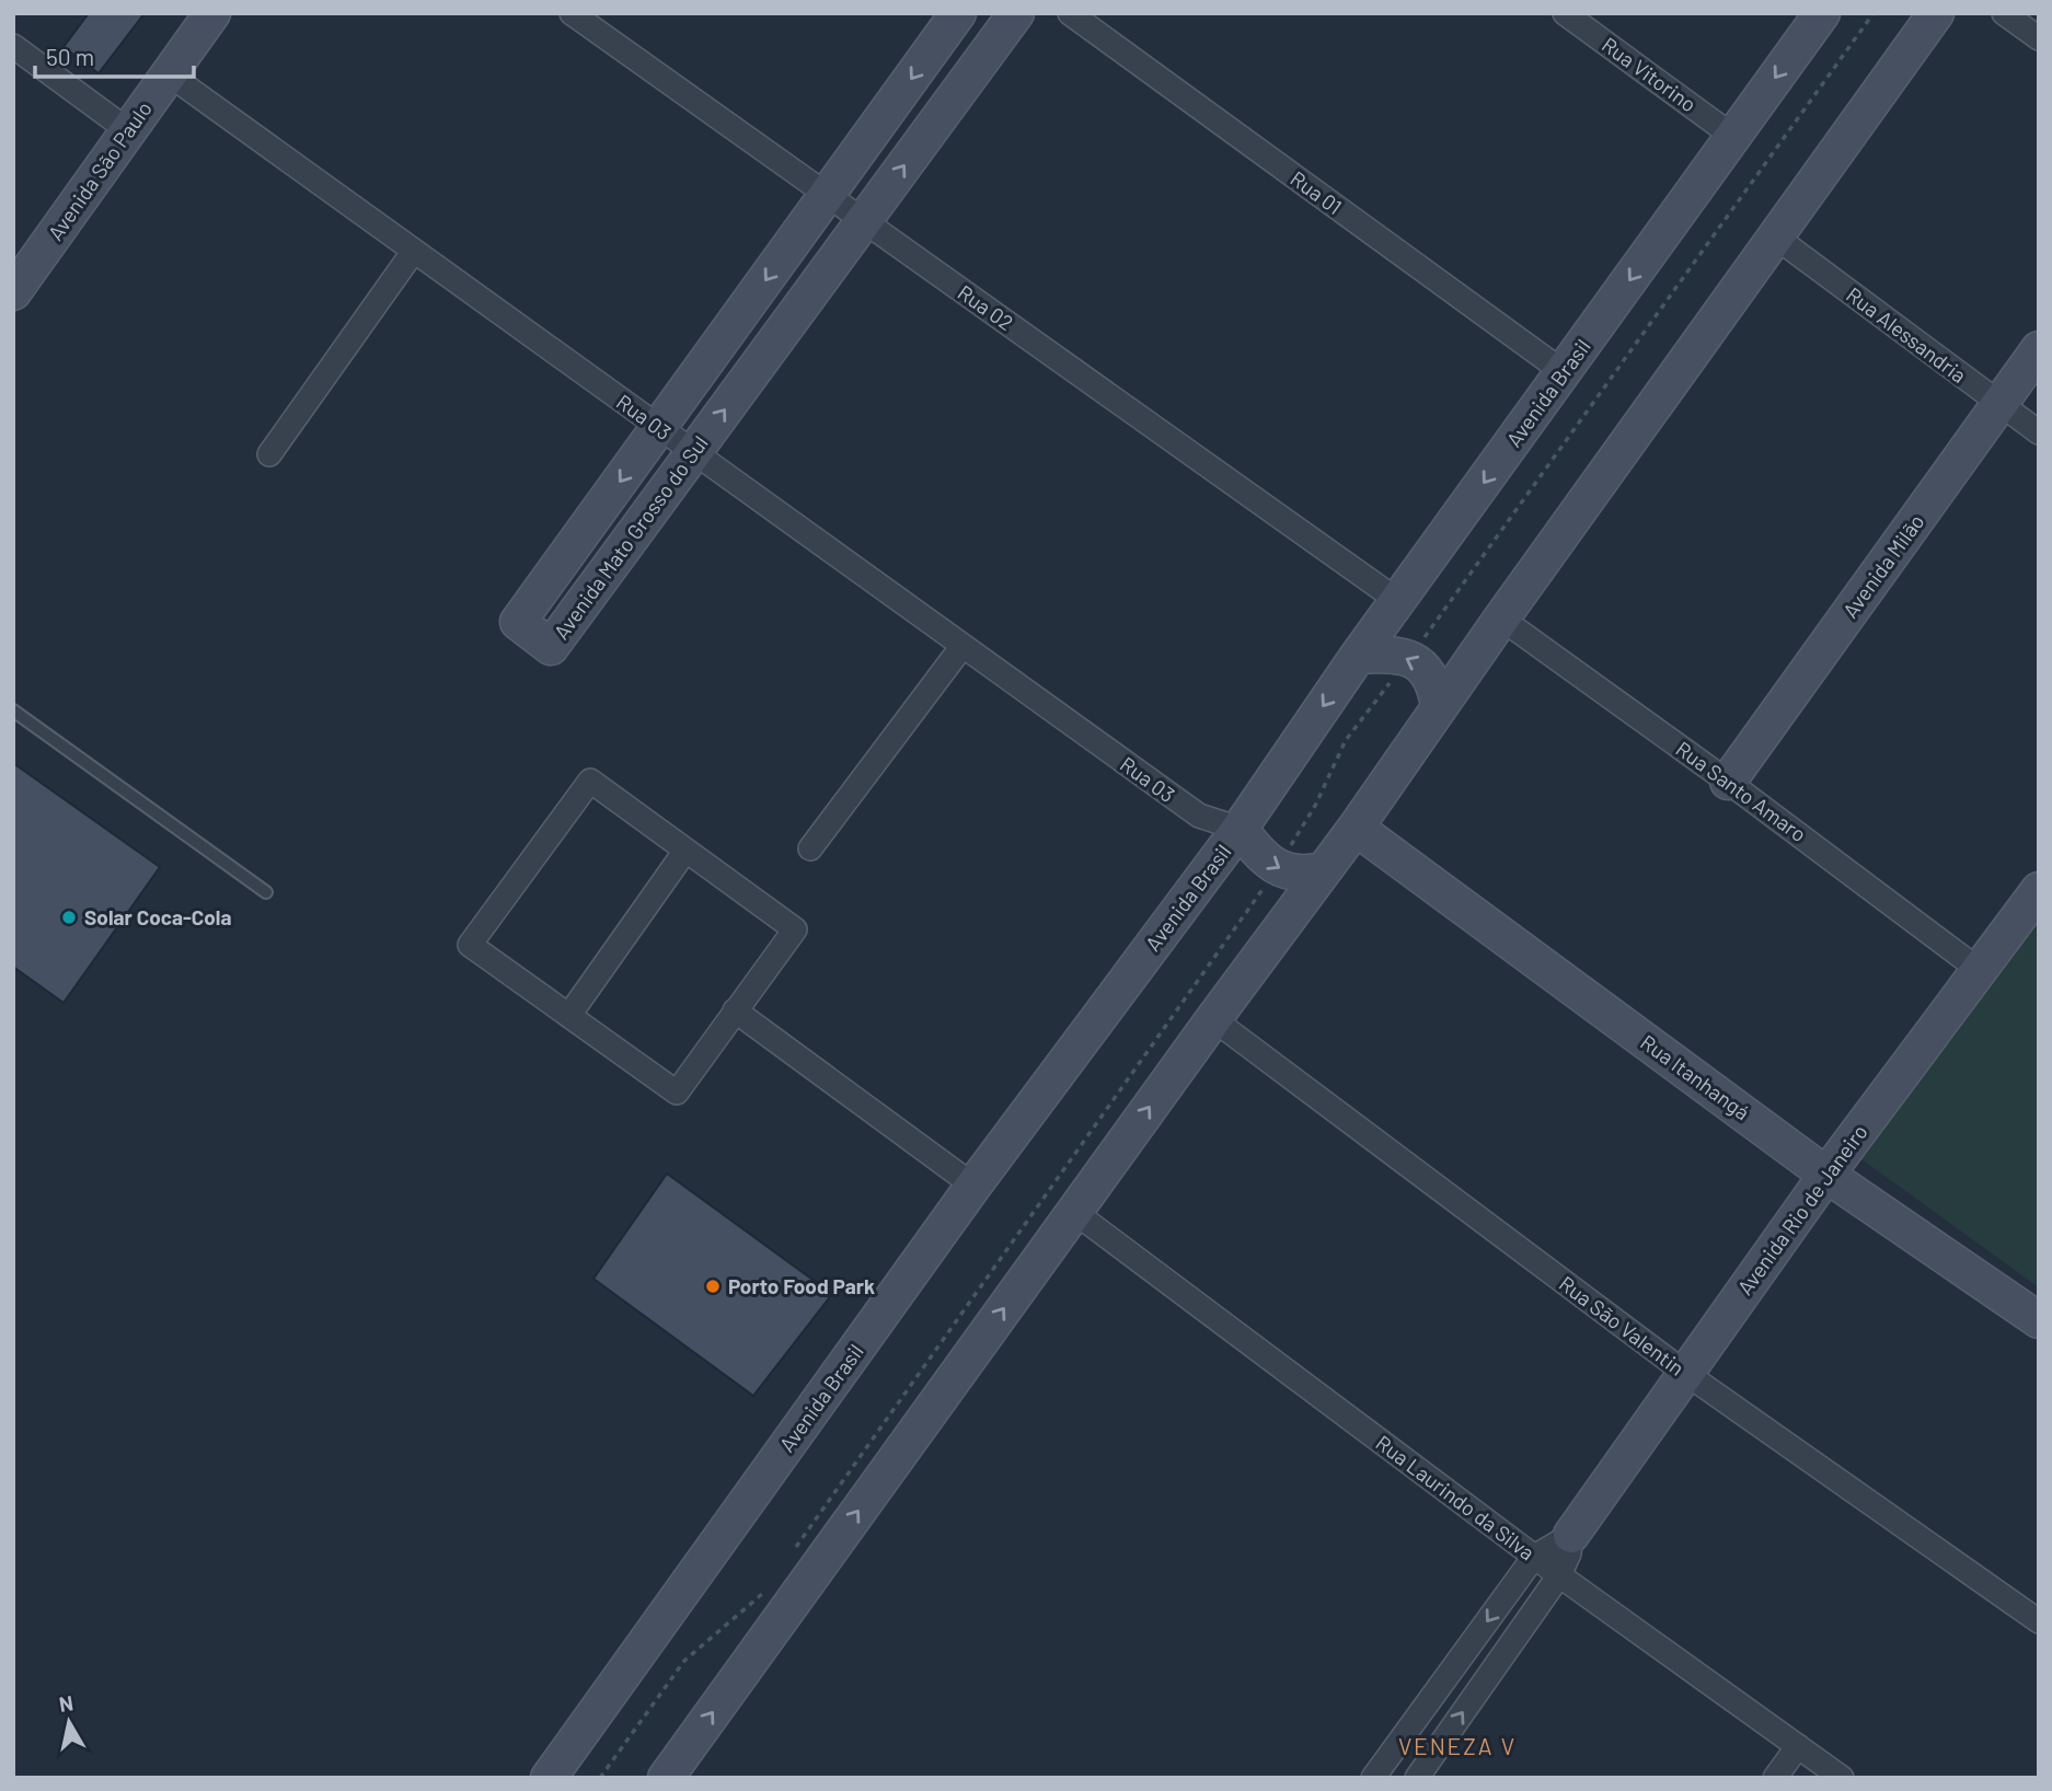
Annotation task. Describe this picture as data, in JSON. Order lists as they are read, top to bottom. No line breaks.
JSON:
{"streets":{"main road":["Avenida São Paulo","Avenida Brasil","Avenida Mato Grosso do Sul","Avenida Milão","Rua Itanhangá","Avenida Rio de Janeiro"],"street":["Rua Vitorino","Rua 01","Rua 02","Rua Alessandria","Rua 03","Rua Santo Amaro","Rua São Valentin","Rua Laurindo da Silva"]},"crossings":[["Rua Vitorino","Avenida Brasil"],["Avenida São Paulo","Rua 03"],["Rua 01","Avenida Brasil"],["Rua 02","Avenida Brasil"],["Rua 02","Avenida Mato Grosso do Sul"],["Rua Alessandria","Avenida Milão"],["Avenida Brasil","Rua 03"],["Rua 03","Avenida Mato Grosso do Sul"],["Avenida Milão","Rua Santo Amaro"],["Rua Santo Amaro","Avenida Rio de Janeiro"],["Rua Itanhangá","Avenida Rio de Janeiro"],["Avenida Rio de Janeiro","Rua São Valentin"],["Avenida Rio de Janeiro","Rua Laurindo da Silva"]],"districts":["VENEZA V"],"places":["Solar Coca-Cola","Porto Food Park"],"scale_bar":"50 m","north":"top"}
